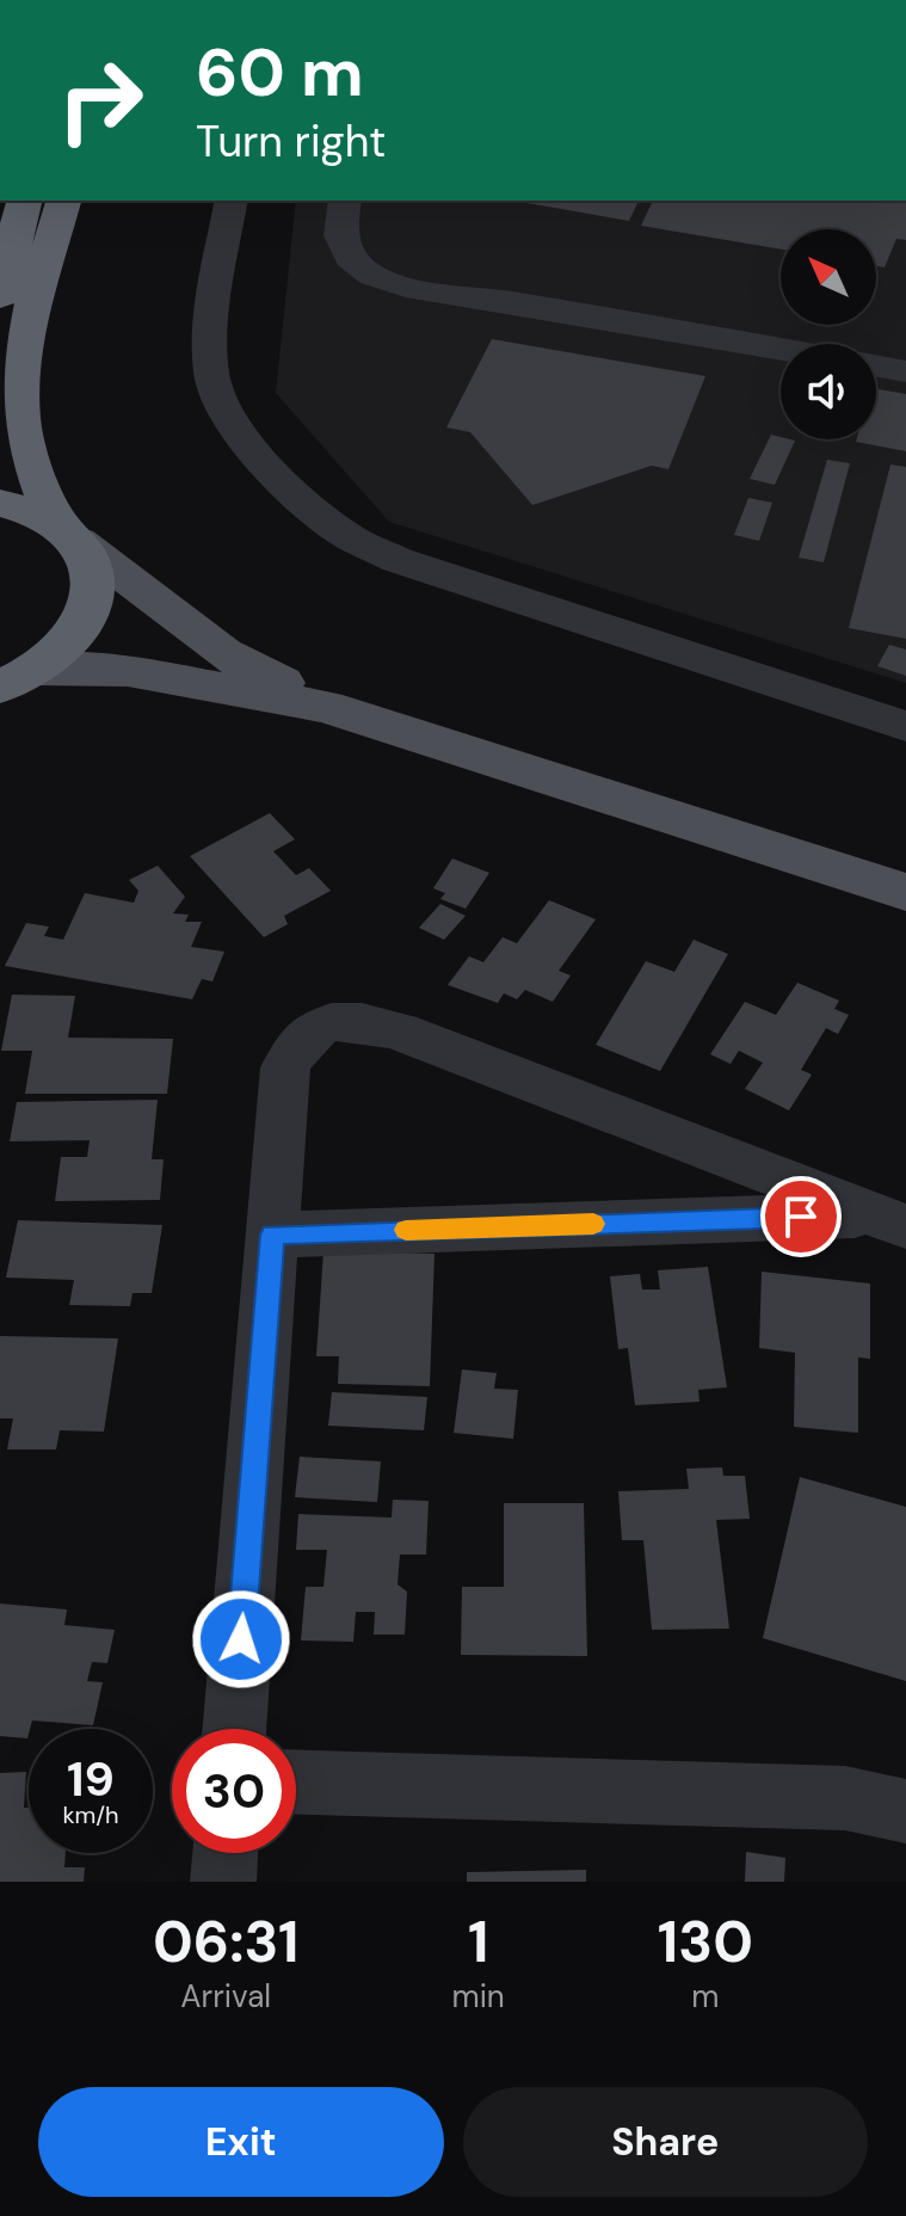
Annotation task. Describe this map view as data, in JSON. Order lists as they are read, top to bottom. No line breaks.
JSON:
{"north":"top left","page":{"turn":["60 m","Turn right"],"speed":"19 km/h","limit":"30","eta":["06:31","Arrival","1","min","130","m"],"buttons":["Exit","Share"]}}
